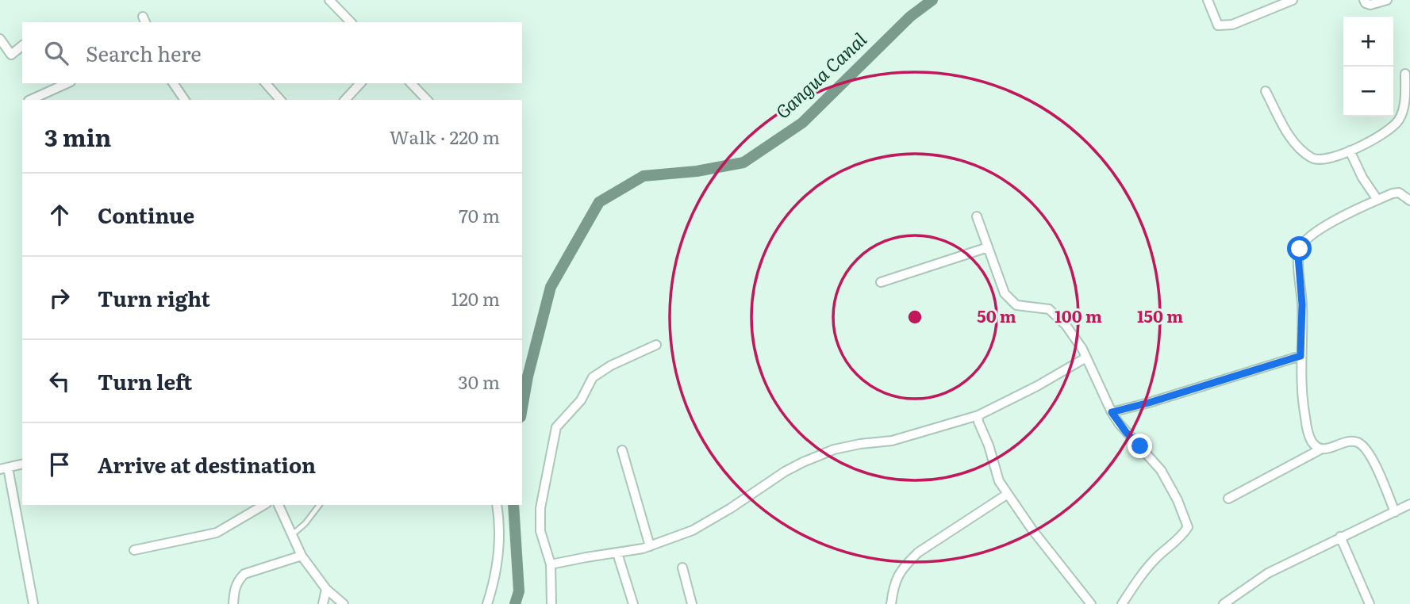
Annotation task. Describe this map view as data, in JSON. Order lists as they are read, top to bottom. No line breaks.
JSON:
{"water":["Gangua Canal"],"page":{"map_buttons":["+","−"],"search":"Search here","heading":["3 min","Walk · 220 m"],"list":[["Continue","70 m"],["Turn right","120 m"],["Turn left","30 m"],"Arrive at destination"]},"rings":["50 m","100 m","150 m"]}
